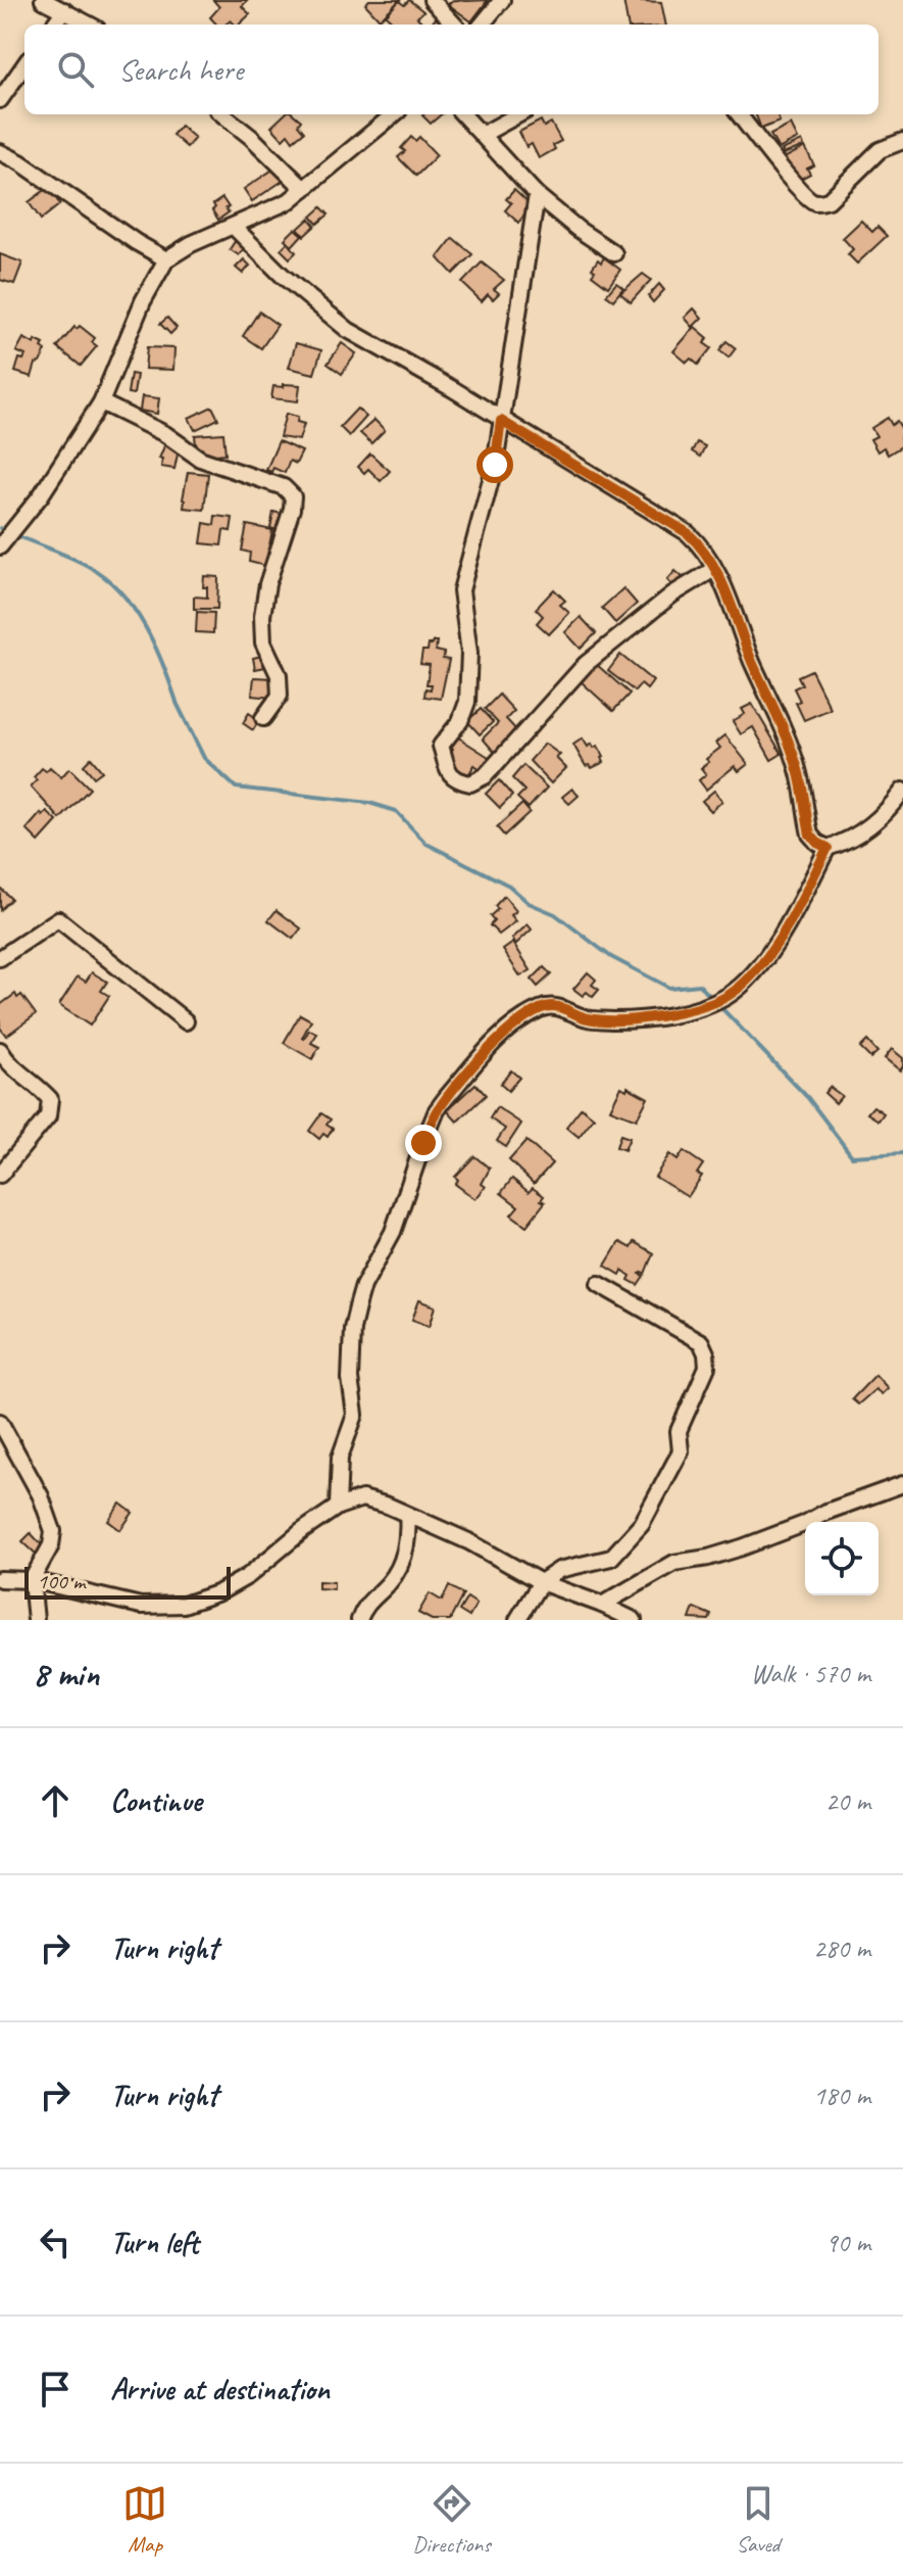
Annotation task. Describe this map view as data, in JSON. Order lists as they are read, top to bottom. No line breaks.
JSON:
{"scale_bar":"100 m","page":{"search":"Search here","scale":"100 m","heading":["8 min","Walk · 570 m"],"list":[["Continue","20 m"],["Turn right","280 m"],["Turn right","180 m"],["Turn left","90 m"],"Arrive at destination"],"nav":["Map","Directions","Saved"]}}
